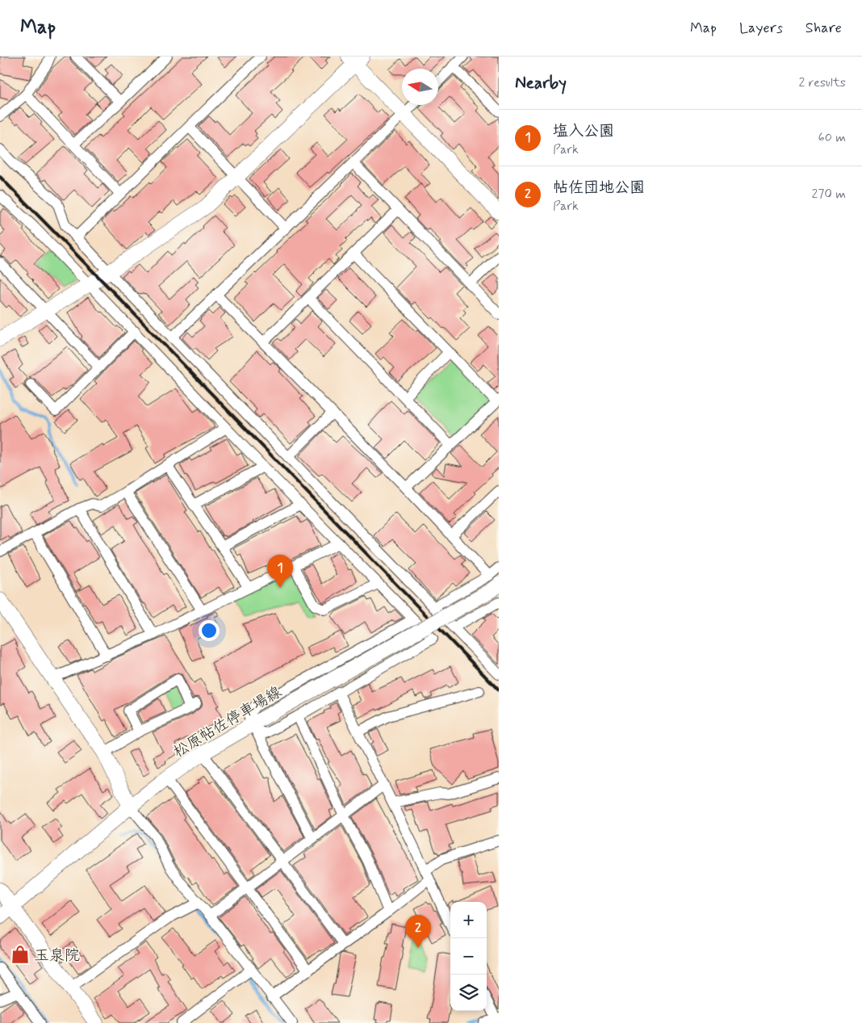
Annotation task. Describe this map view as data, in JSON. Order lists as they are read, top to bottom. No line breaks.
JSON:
{"streets":{"street":["松原帖佐停車場線"]},"places":{"shop":["玉泉院"]},"north":"left","page":{"header":"Map","nav":["Map","Layers","Share"],"heading":["Nearby","2 results"],"list":[{"mark":"1","name":"塩入公園","note":"Park","value":"60 m"},{"mark":"2","name":"帖佐団地公園","note":"Park","value":"270 m"}],"pins":["1","2"],"map_buttons":["+","−"]}}
